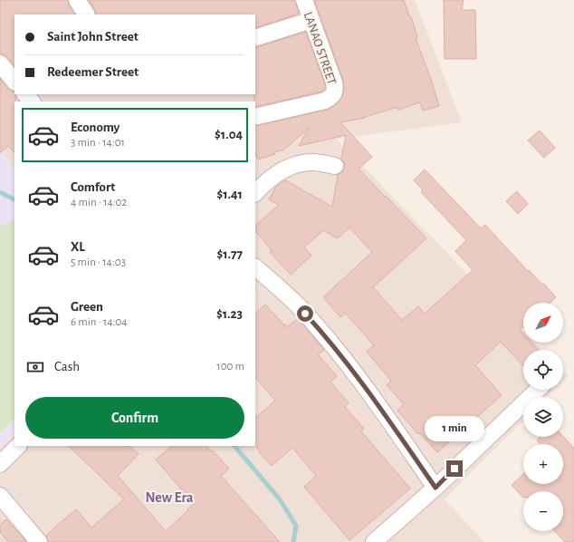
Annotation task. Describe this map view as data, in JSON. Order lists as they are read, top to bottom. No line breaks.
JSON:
{"streets":{"street":["LANAO STREET"]},"districts":["New Era"],"north":"top right","page":{"banner":["Saint John Street","Redeemer Street"],"list":[{"name":"Economy","note":"3 min · 14:01","value":"$1.04"},{"name":"Comfort","note":"4 min · 14:02","value":"$1.41"},{"name":"XL","note":"5 min · 14:03","value":"$1.77"},{"name":"Green","note":"6 min · 14:04","value":"$1.23"}],"map_buttons":["+","−"],"pay":["Cash","100 m"],"buttons":"Confirm","bubble":"1 min"}}
